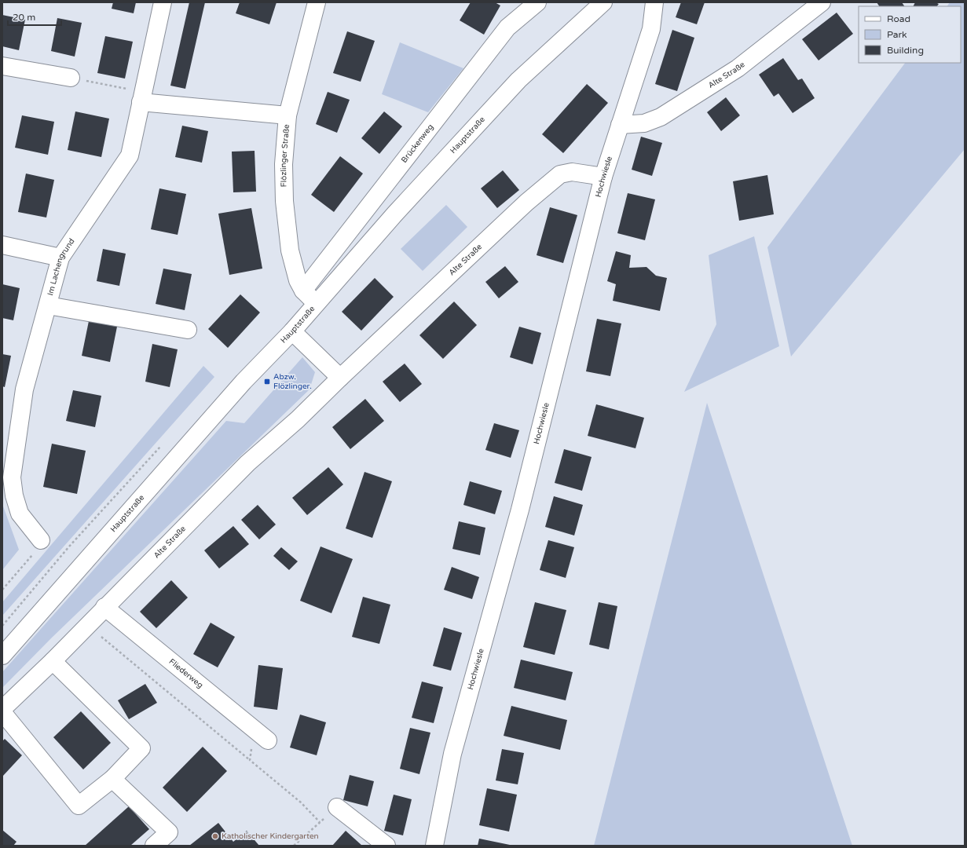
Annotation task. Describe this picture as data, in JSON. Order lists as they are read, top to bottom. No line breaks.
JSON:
{"streets":{"street":["Alte Straße","Hauptstraße","Brückenweg","Flözlinger Straße","Hochwiesle","Im Lachengrund","Fliederweg"]},"crossings":[["Alte Straße","Hochwiesle"],["Alte Straße","Fliederweg"],["Hauptstraße","Flözlinger Straße"],["Brückenweg","Flözlinger Straße"]],"places":{"transit":["Abzw. Flözlinger."],"other":["Katholischer Kindergarten"]},"legend":["Road","Park","Building"],"scale_bar":"20 m"}
